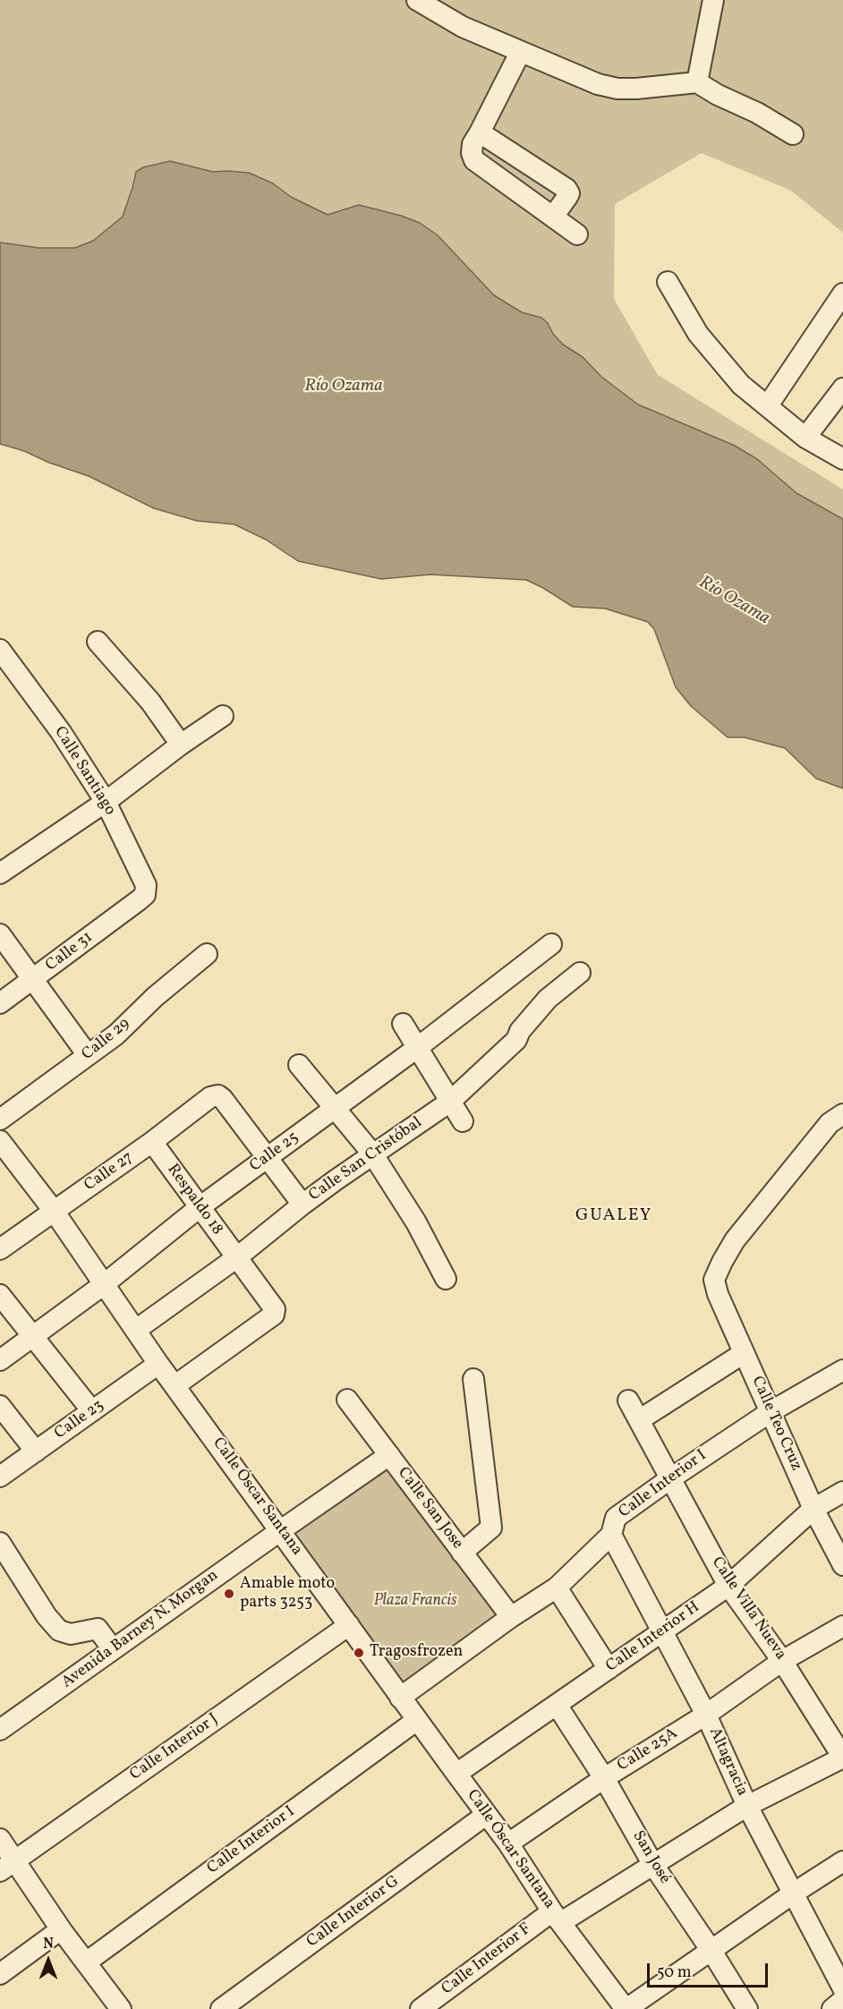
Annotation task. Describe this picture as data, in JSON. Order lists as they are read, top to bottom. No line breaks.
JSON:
{"streets":{"street":["Calle Santiago","Calle 31","Calle 29","Calle 25","Calle San Cristóbal","Calle 27","Respaldo 18","Calle 23","Calle Teo Cruz","Calle Interior I","Calle Óscar Santana","Calle San Jose","Calle Villa Nueva","Avenida Barney N. Morgan","Calle Interior H","Calle Interior J","Calle 25A","Altagracia","San José","Calle Interior G","Calle Interior F"]},"crossings":[["Calle Santiago","Calle 31"],["Calle 25","Calle 27"],["Calle 25","Respaldo 18"],["Calle 25","Calle Óscar Santana"],["Calle San Cristóbal","Respaldo 18"],["Calle San Cristóbal","Calle Óscar Santana"],["Calle 27","Respaldo 18"],["Calle 27","Calle Óscar Santana"],["Respaldo 18","Calle Óscar Santana"],["Calle 23","Calle Óscar Santana"],["Calle Teo Cruz","Calle Interior I"],["Calle Teo Cruz","Calle Interior H"],["Calle Interior I","Calle Óscar Santana"],["Calle Interior I","Calle San Jose"],["Calle Interior I","Calle Villa Nueva"],["Calle Interior I","Altagracia"],["Calle Óscar Santana","Avenida Barney N. Morgan"],["Calle Óscar Santana","Calle Interior H"],["Calle Óscar Santana","Calle Interior J"],["Calle Óscar Santana","Calle 25A"],["Calle Óscar Santana","Calle Interior G"],["Calle Óscar Santana","Calle Interior F"],["Calle San Jose","Avenida Barney N. Morgan"],["Calle Villa Nueva","Calle Interior H"],["Calle Villa Nueva","Calle 25A"],["Calle Villa Nueva","Calle Interior F"],["Calle Interior H","Altagracia"],["Calle Interior H","San José"],["Calle 25A","Altagracia"],["Calle 25A","San José"],["Altagracia","Calle Interior F"],["San José","Calle Interior F"]],"districts":["GUALEY"],"water":["Río Ozama"],"parks":["Plaza Francis"],"places":["Amable moto parts 3253","Tragosfrozen"],"scale_bar":"50 m","north":"top"}
